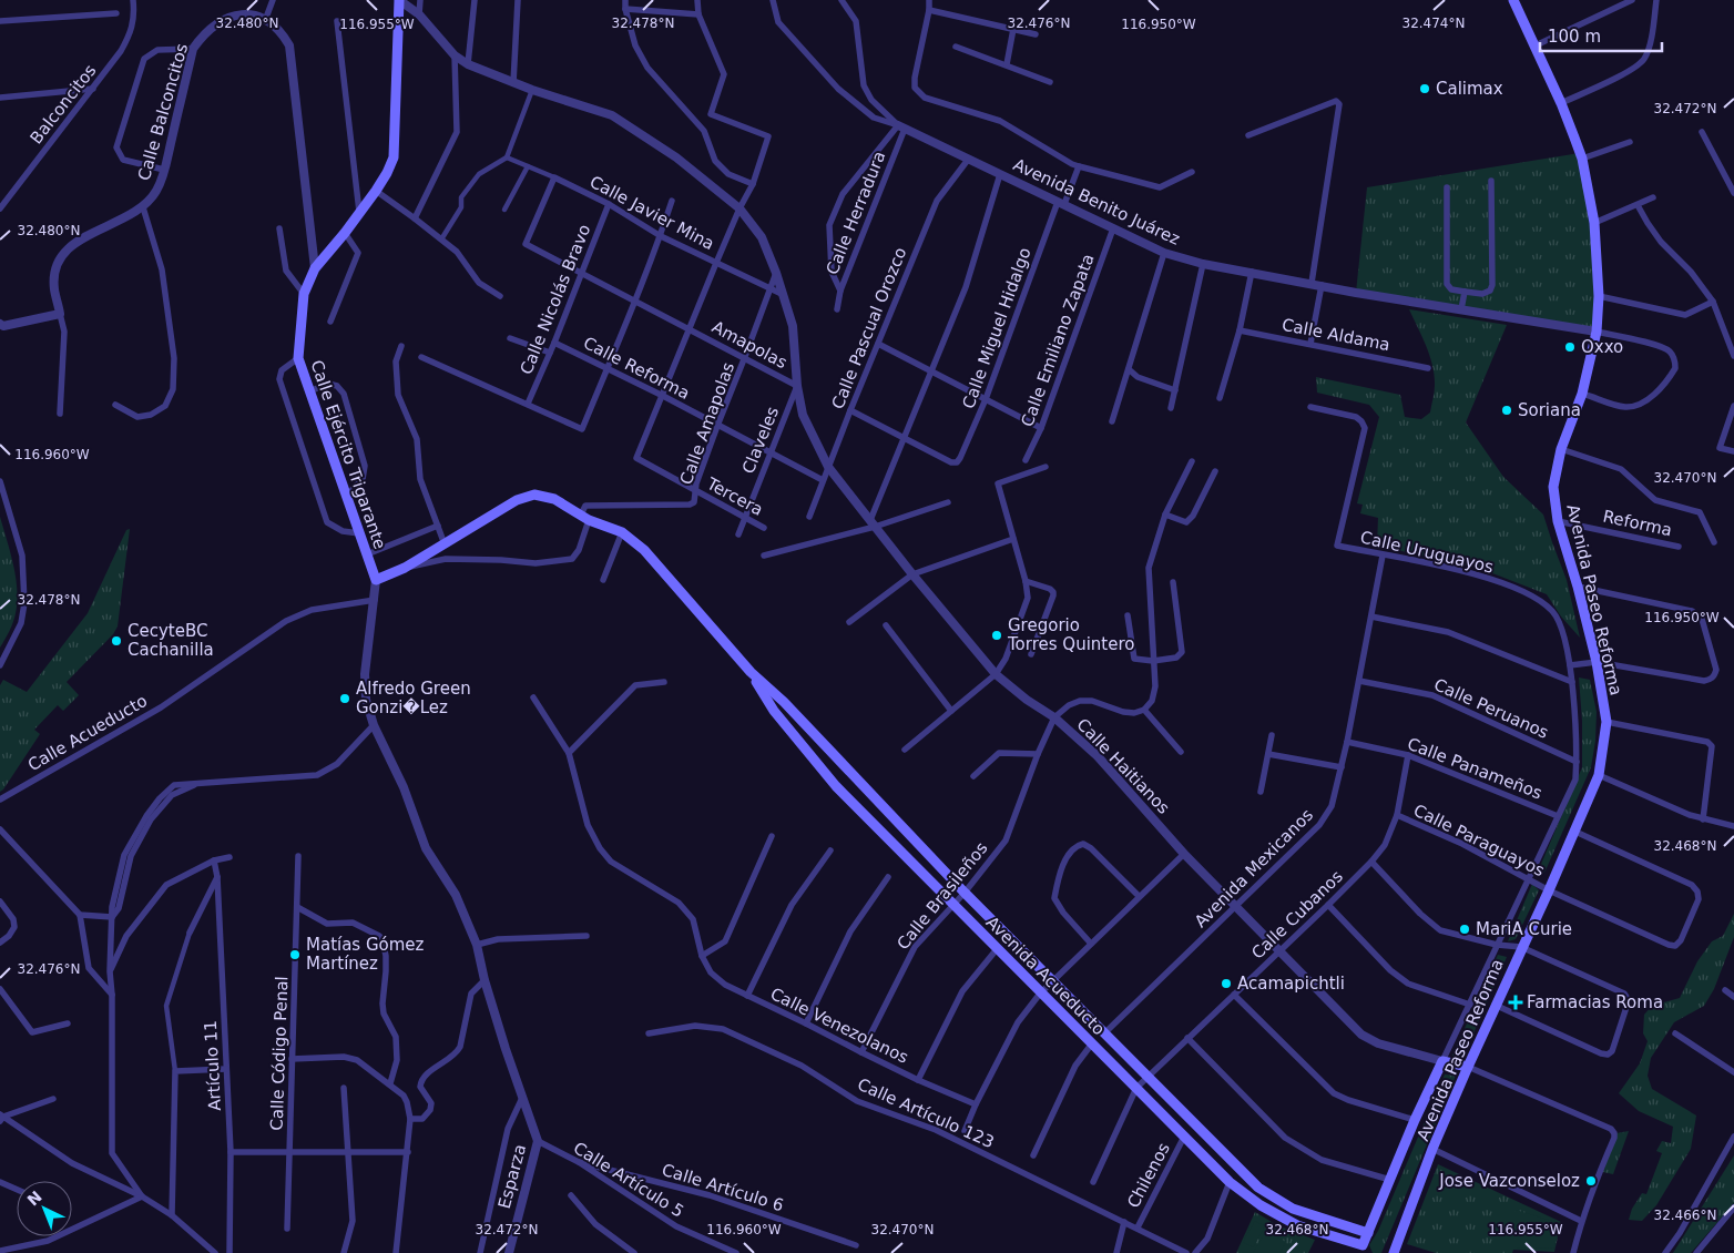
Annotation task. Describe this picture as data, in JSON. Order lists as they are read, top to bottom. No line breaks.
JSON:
{"streets":{"main road":["Calle Ejército Trigarante","Avenida Paseo Reforma","Avenida Acueducto"],"street":["Balconcitos","Calle Balconcitos","Avenida Benito Juárez","Calle Javier Mina","Calle Herradura","Calle Nicolás Bravo","Calle Pascual Orozco","Calle Miguel Hidalgo","Calle Aldama","Calle Emiliano Zapata","Amapolas","Calle Reforma","Calle Amapolas","Claveles","Tercera","Reforma","Calle Uruguayos","Calle Peruanos","Calle Acueducto","Calle Haitianos","Calle Panameños","Calle Paraguayos","Avenida Mexicanos","Calle Brasileños","Calle Cubanos","Calle Venezolanos","Calle Código Penal","Artículo 11","Calle Artículo 123","Chilenos","Esparza","Calle Artículo 5","Calle Artículo 6"]},"crossings":[["Avenida Benito Juárez","Calle Herradura"],["Avenida Benito Juárez","Calle Pascual Orozco"],["Avenida Benito Juárez","Calle Miguel Hidalgo"],["Avenida Benito Juárez","Calle Emiliano Zapata"],["Avenida Benito Juárez","Avenida Paseo Reforma"],["Calle Javier Mina","Calle Nicolás Bravo"],["Calle Javier Mina","Amapolas"],["Calle Javier Mina","Calle Amapolas"],["Calle Javier Mina","Calle Haitianos"],["Calle Nicolás Bravo","Amapolas"],["Calle Nicolás Bravo","Calle Reforma"],["Calle Pascual Orozco","Calle Reforma"],["Calle Pascual Orozco","Calle Haitianos"],["Amapolas","Calle Amapolas"],["Amapolas","Claveles"],["Amapolas","Calle Haitianos"],["Calle Reforma","Calle Amapolas"],["Calle Reforma","Claveles"],["Calle Reforma","Tercera"],["Calle Amapolas","Tercera"],["Calle Amapolas","Calle Haitianos"],["Calle Amapolas","Avenida Acueducto"],["Claveles","Tercera"],["Claveles","Calle Haitianos"],["Calle Ejército Trigarante","Calle Haitianos"],["Calle Ejército Trigarante","Avenida Acueducto"],["Reforma","Avenida Paseo Reforma"],["Calle Uruguayos","Avenida Paseo Reforma"],["Calle Uruguayos","Avenida Mexicanos"],["Avenida Paseo Reforma","Calle Peruanos"],["Avenida Paseo Reforma","Calle Haitianos"],["Avenida Paseo Reforma","Calle Panameños"],["Avenida Paseo Reforma","Calle Paraguayos"],["Avenida Paseo Reforma","Avenida Acueducto"],["Calle Peruanos","Avenida Mexicanos"],["Calle Haitianos","Avenida Mexicanos"],["Calle Haitianos","Calle Brasileños"],["Calle Haitianos","Calle Cubanos"],["Calle Panameños","Avenida Mexicanos"],["Calle Panameños","Calle Cubanos"],["Calle Paraguayos","Calle Cubanos"],["Avenida Mexicanos","Avenida Acueducto"],["Calle Brasileños","Avenida Acueducto"],["Calle Brasileños","Calle Venezolanos"],["Calle Cubanos","Avenida Acueducto"],["Avenida Acueducto","Chilenos"],["Calle Artículo 123","Chilenos"],["Esparza","Calle Artículo 5"],["Calle Artículo 5","Calle Artículo 6"]],"places":{"other":["Calimax","Oxxo","Soriana","Gregorio Torres Quintero","CecyteBC Cachanilla","Alfredo Green Gonzi�Lez","MariA Curie","Matías Gómez Martínez","Acamapichtli","Jose Vazconseloz"],"health":["Farmacias Roma"]},"scale_bar":"100 m","north":"top left","coordinates":["32.480°N","32.478°N","32.476°N","32.474°N","116.955°W","116.950°W","32.472°N","116.960°W","32.470°N","32.468°N","32.466°N"]}
